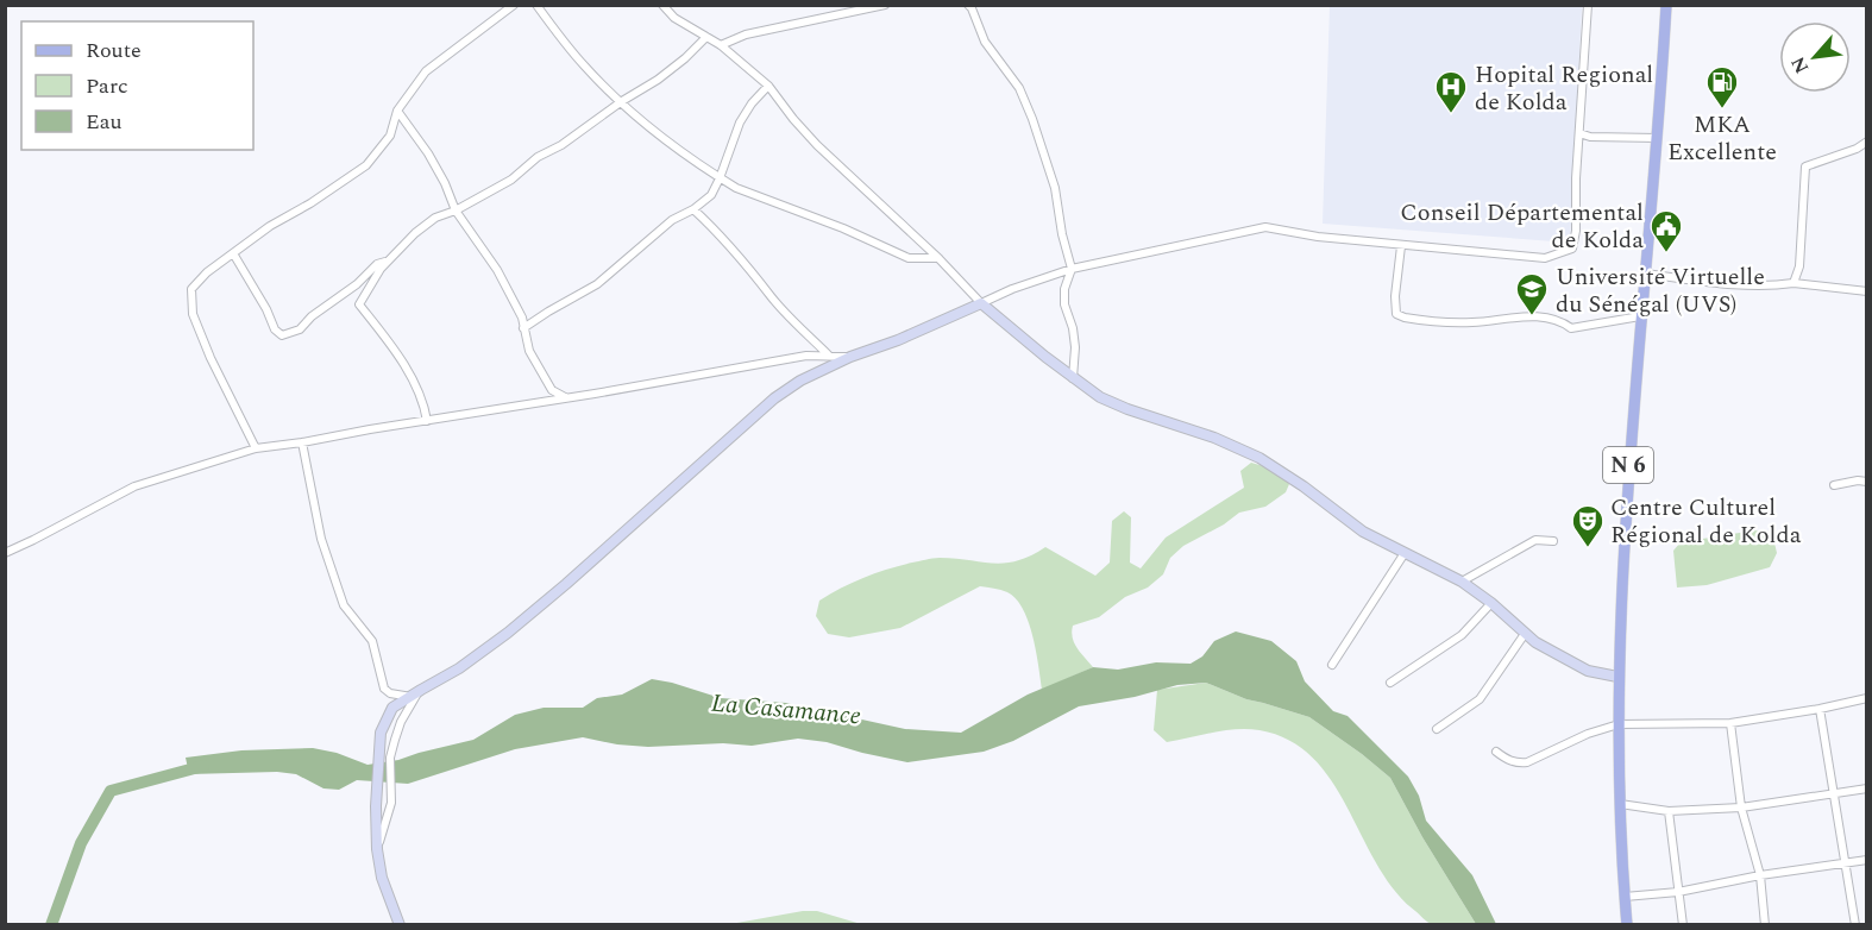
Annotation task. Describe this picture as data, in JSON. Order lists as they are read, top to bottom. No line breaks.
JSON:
{"streets":{"main road":["N 6"]},"water":["La Casamance"],"places":{"fuel station":["MKA Excellente"],"hospital":["Hopital Regional de Kolda"],"public building":["Conseil Départemental de Kolda"],"school or university":["Université Virtuelle du Sénégal (UVS)"],"theatre":["Centre Culturel Régional de Kolda"]},"legend":["Route","Parc","Eau"],"north":"bottom left"}
